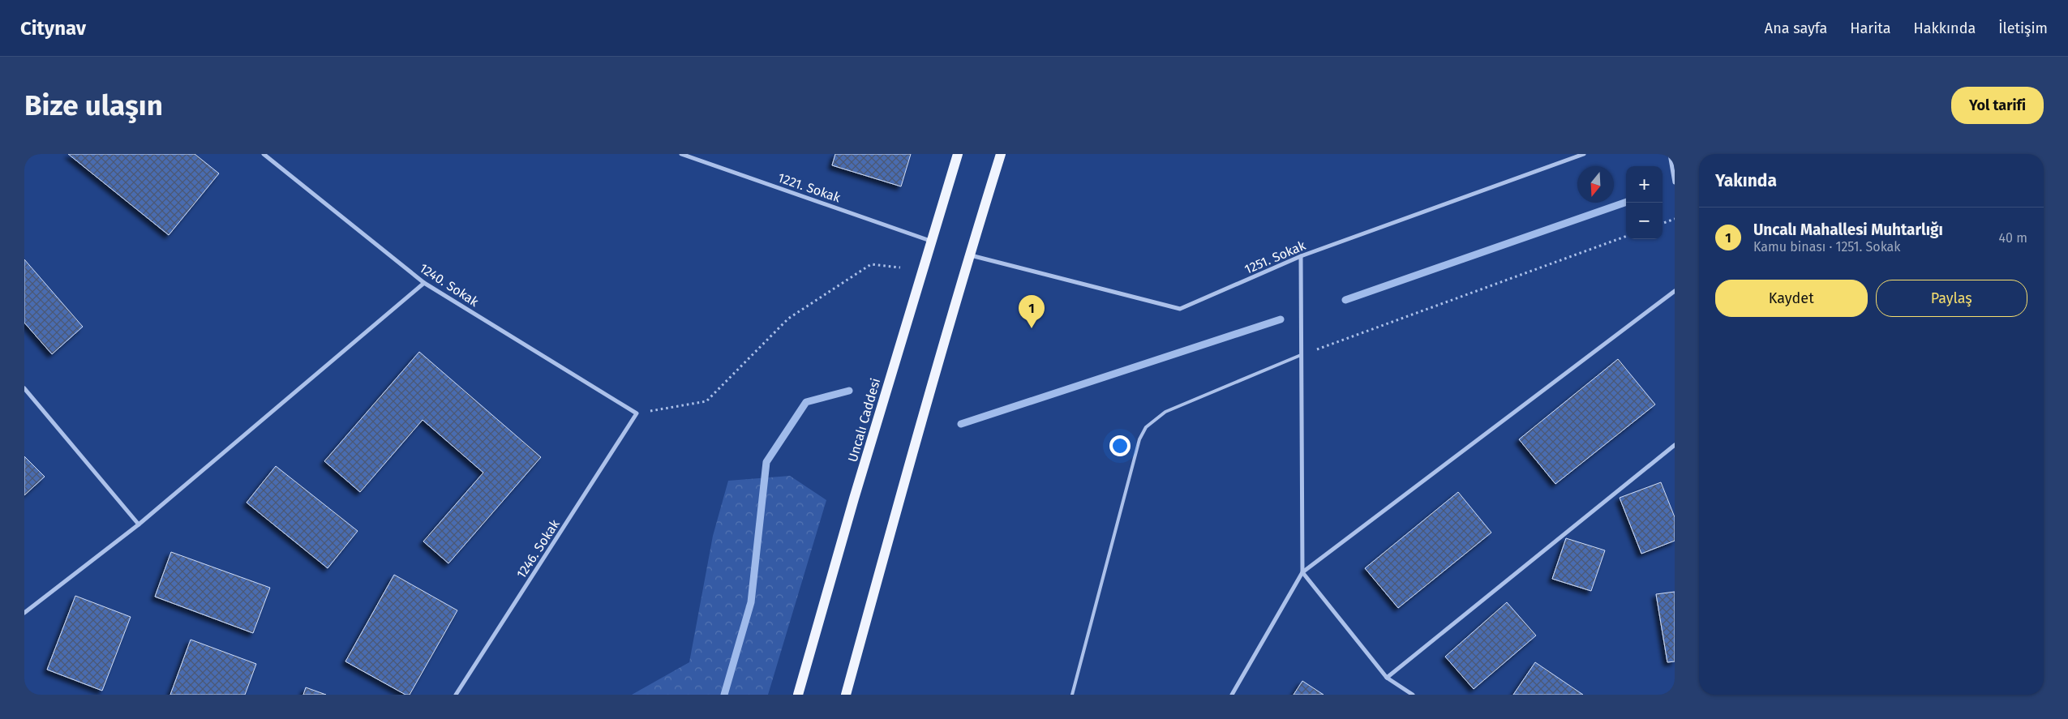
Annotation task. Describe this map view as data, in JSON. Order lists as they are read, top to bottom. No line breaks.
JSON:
{"streets":{"main road":["Uncalı Caddesi"],"street":["1221. Sokak","1251. Sokak","1240. Sokak","1246. Sokak"]},"crossings":[["1221. Sokak","Uncalı Caddesi"],["1240. Sokak","1246. Sokak"]],"north":"bottom","page":{"header":"Citynav","nav":["Ana sayfa","Harita","Hakkında","İletişim"],"buttons":["Yol tarifi",["Kaydet","Paylaş"]],"title":"Bize ulaşın","heading":"Yakında","map_buttons":["+","−"],"list":[{"mark":"1","name":"Uncalı Mahallesi Muhtarlığı","note":"Kamu binası · 1251. Sokak","value":"40 m"}],"pins":"1"}}
